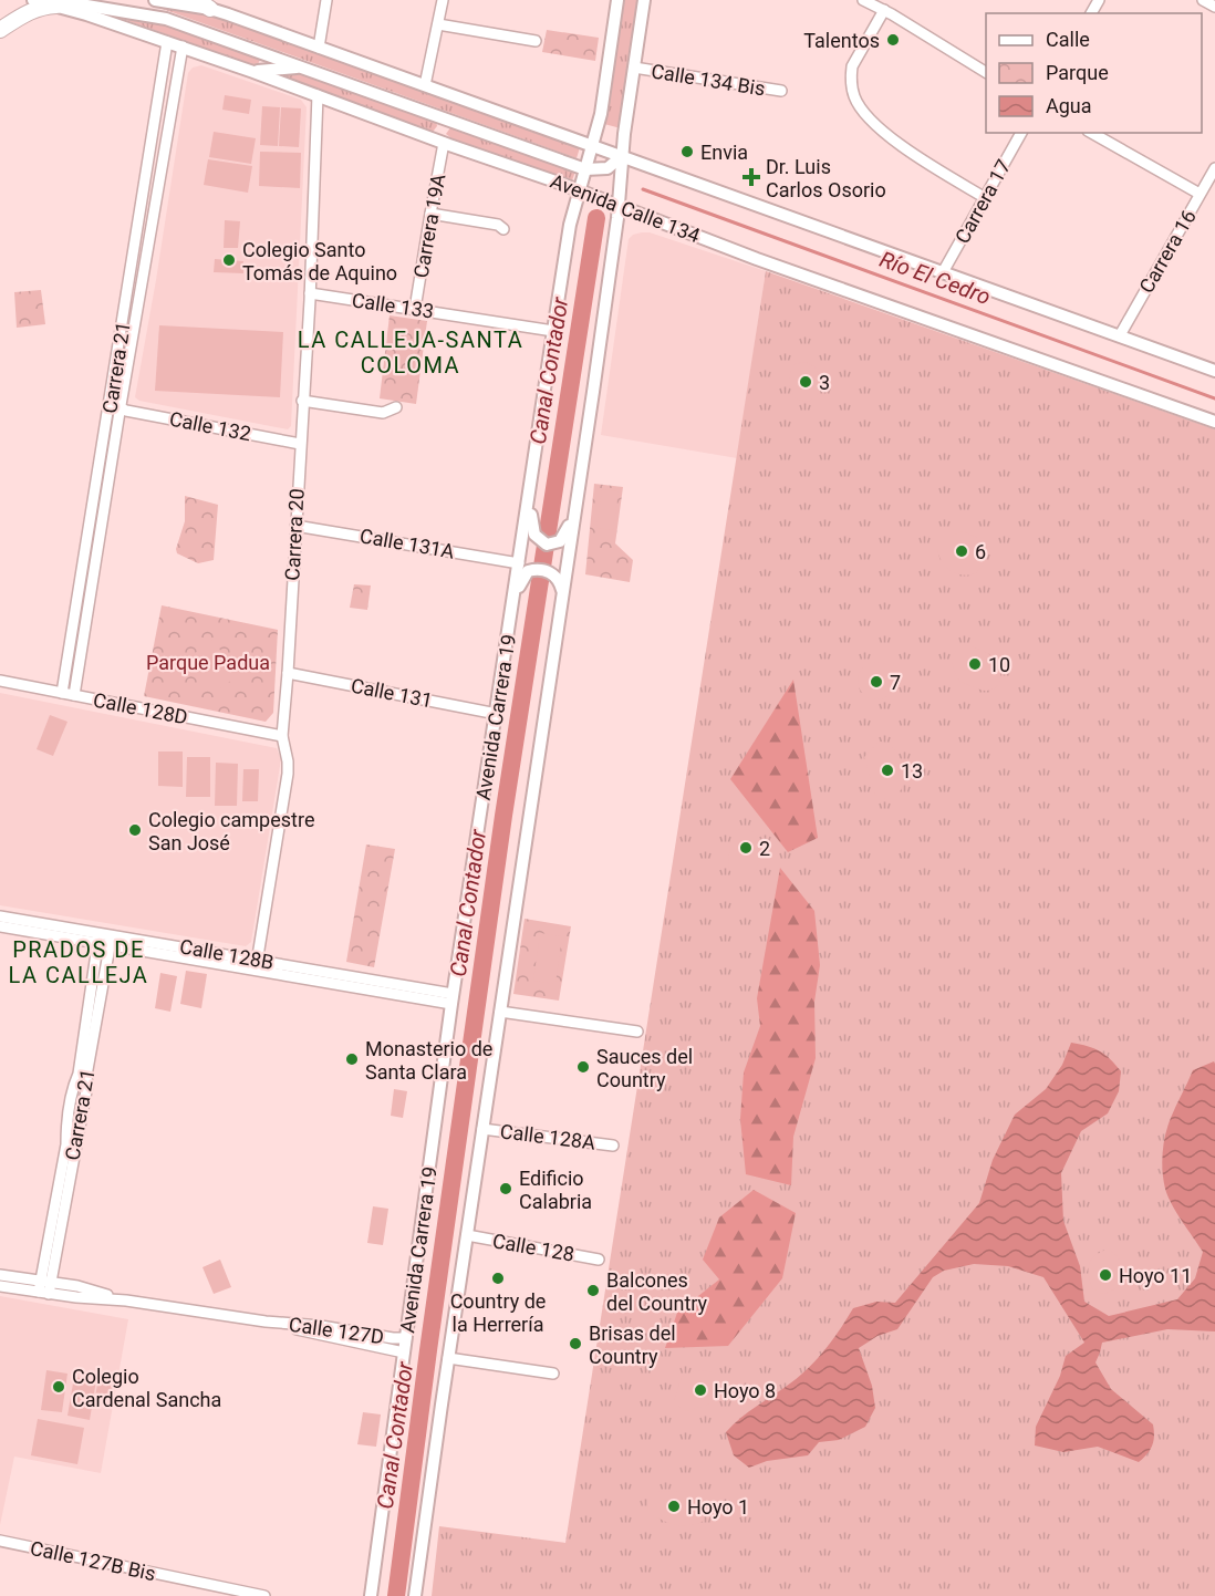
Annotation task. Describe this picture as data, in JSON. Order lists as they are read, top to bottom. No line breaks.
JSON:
{"streets":{"main road":["Avenida Calle 134","Avenida Carrera 19"],"street":["Calle 134 Bis","Carrera 17","Carrera 19A","Carrera 16","Calle 133","Carrera 21","Calle 132","Carrera 20","Calle 131A","Calle 131","Calle 128D","Calle 128B","Calle 128A","Calle 128","Calle 127D","Calle 127B Bis"]},"crossings":[["Avenida Calle 134","Carrera 19A"],["Avenida Calle 134","Carrera 21"],["Avenida Calle 134","Carrera 20"],["Carrera 19A","Calle 133"],["Calle 133","Carrera 20"],["Carrera 21","Calle 132"],["Carrera 21","Calle 128D"],["Carrera 21","Calle 128B"],["Carrera 21","Calle 127D"],["Calle 132","Carrera 20"],["Carrera 20","Calle 131A"],["Carrera 20","Calle 131"],["Carrera 20","Calle 128D"],["Carrera 20","Calle 128B"],["Calle 131A","Avenida Carrera 19"],["Calle 131","Avenida Carrera 19"],["Avenida Carrera 19","Calle 128B"],["Avenida Carrera 19","Calle 127D"]],"districts":["LA CALLEJA-SANTA COLOMA","PRADOS DE LA CALLEJA"],"water":["Río El Cedro","Canal Contador"],"parks":["Parque Padua"],"places":{"other":["Talentos","Envia","Colegio Santo Tomás de Aquino","3","6","10","7","13","Colegio campestre San José","2","Monasterio de Santa Clara","Sauces del Country","Edificio Calabria","Hoyo 11","Country de la Herrería","Balcones del Country","Brisas del Country","Colegio Cardenal Sancha","Hoyo 8","Hoyo 1"],"health":["Dr. Luis Carlos Osorio"]},"legend":["Calle","Parque","Agua"]}
